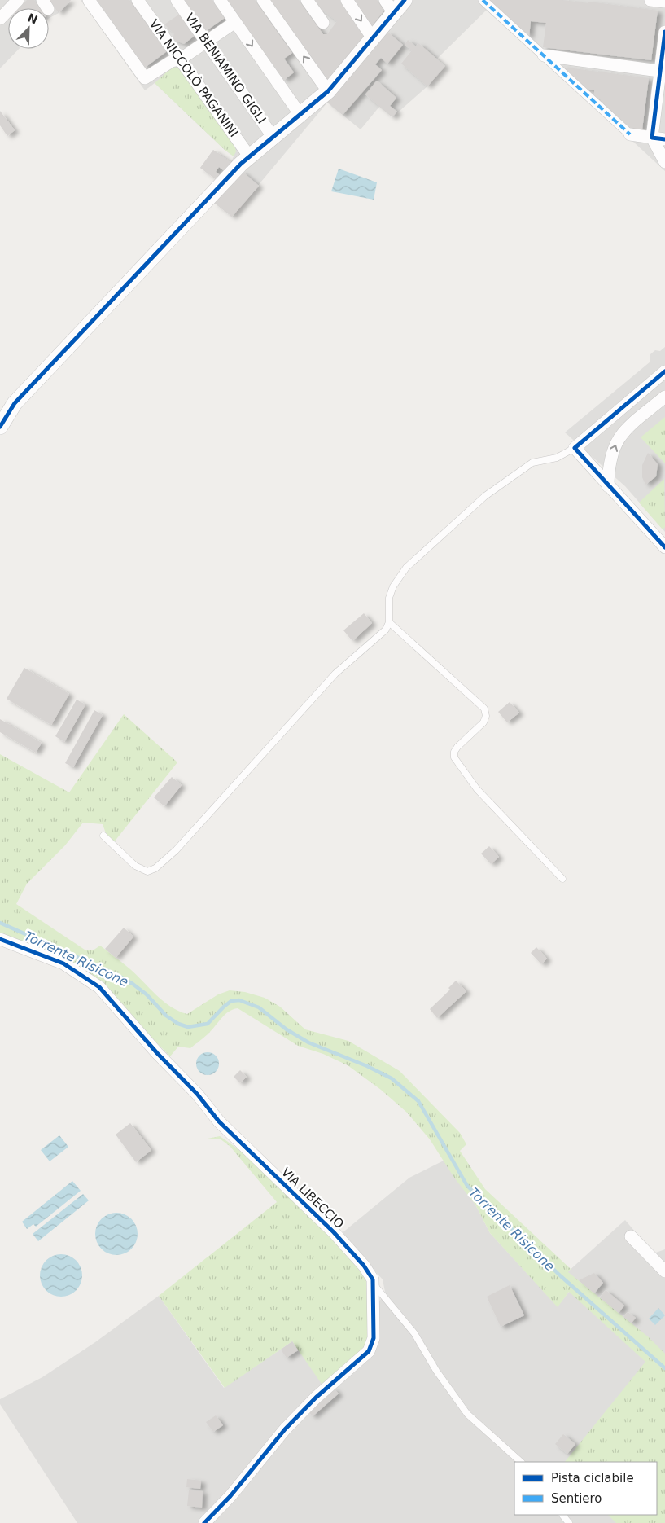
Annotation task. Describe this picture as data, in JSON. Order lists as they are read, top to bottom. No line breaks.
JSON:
{"streets":{"street":["VIA BENIAMINO GIGLI","VIA NICCOLÒ PAGANINI","VIA LIBECCIO"]},"water":["Torrente Risicone"],"legend":["Pista ciclabile","Sentiero"],"north":"top right"}
